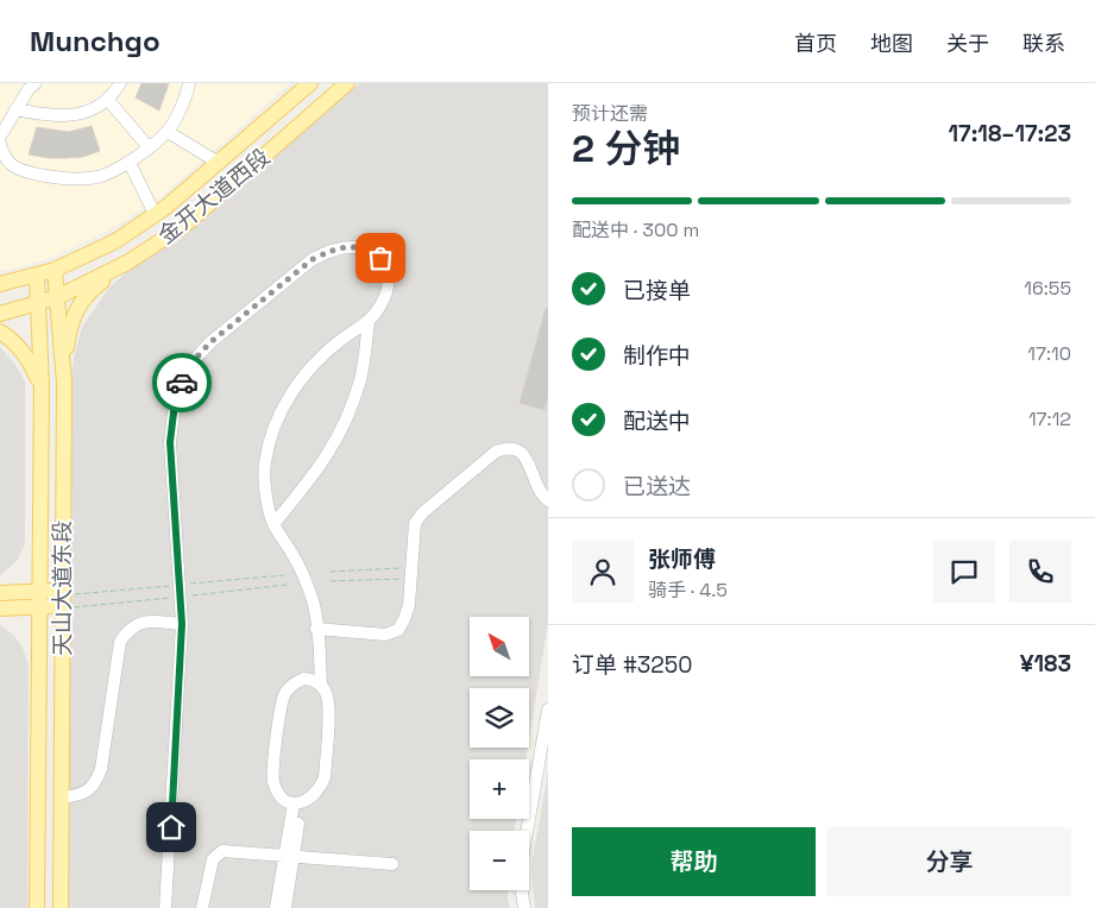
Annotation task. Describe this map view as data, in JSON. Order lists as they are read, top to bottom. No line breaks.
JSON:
{"streets":{"main road":["金开大道西段","天山大道东段"]},"crossings":[["金开大道西段","天山大道东段"]],"north":"top left","page":{"header":"Munchgo","nav":["首页","地图","关于","联系"],"heading":["2 分钟","预计还需","17:18–17:23"],"panel":["张师傅","骑手 · 4.5","订单 #3250","¥183"],"bar":"配送中 · 300 m","list":[["已接单","16:55"],["制作中","17:10"],["配送中","17:12"],"已送达"],"map_buttons":["+","−"],"buttons":["帮助","分享"]}}
